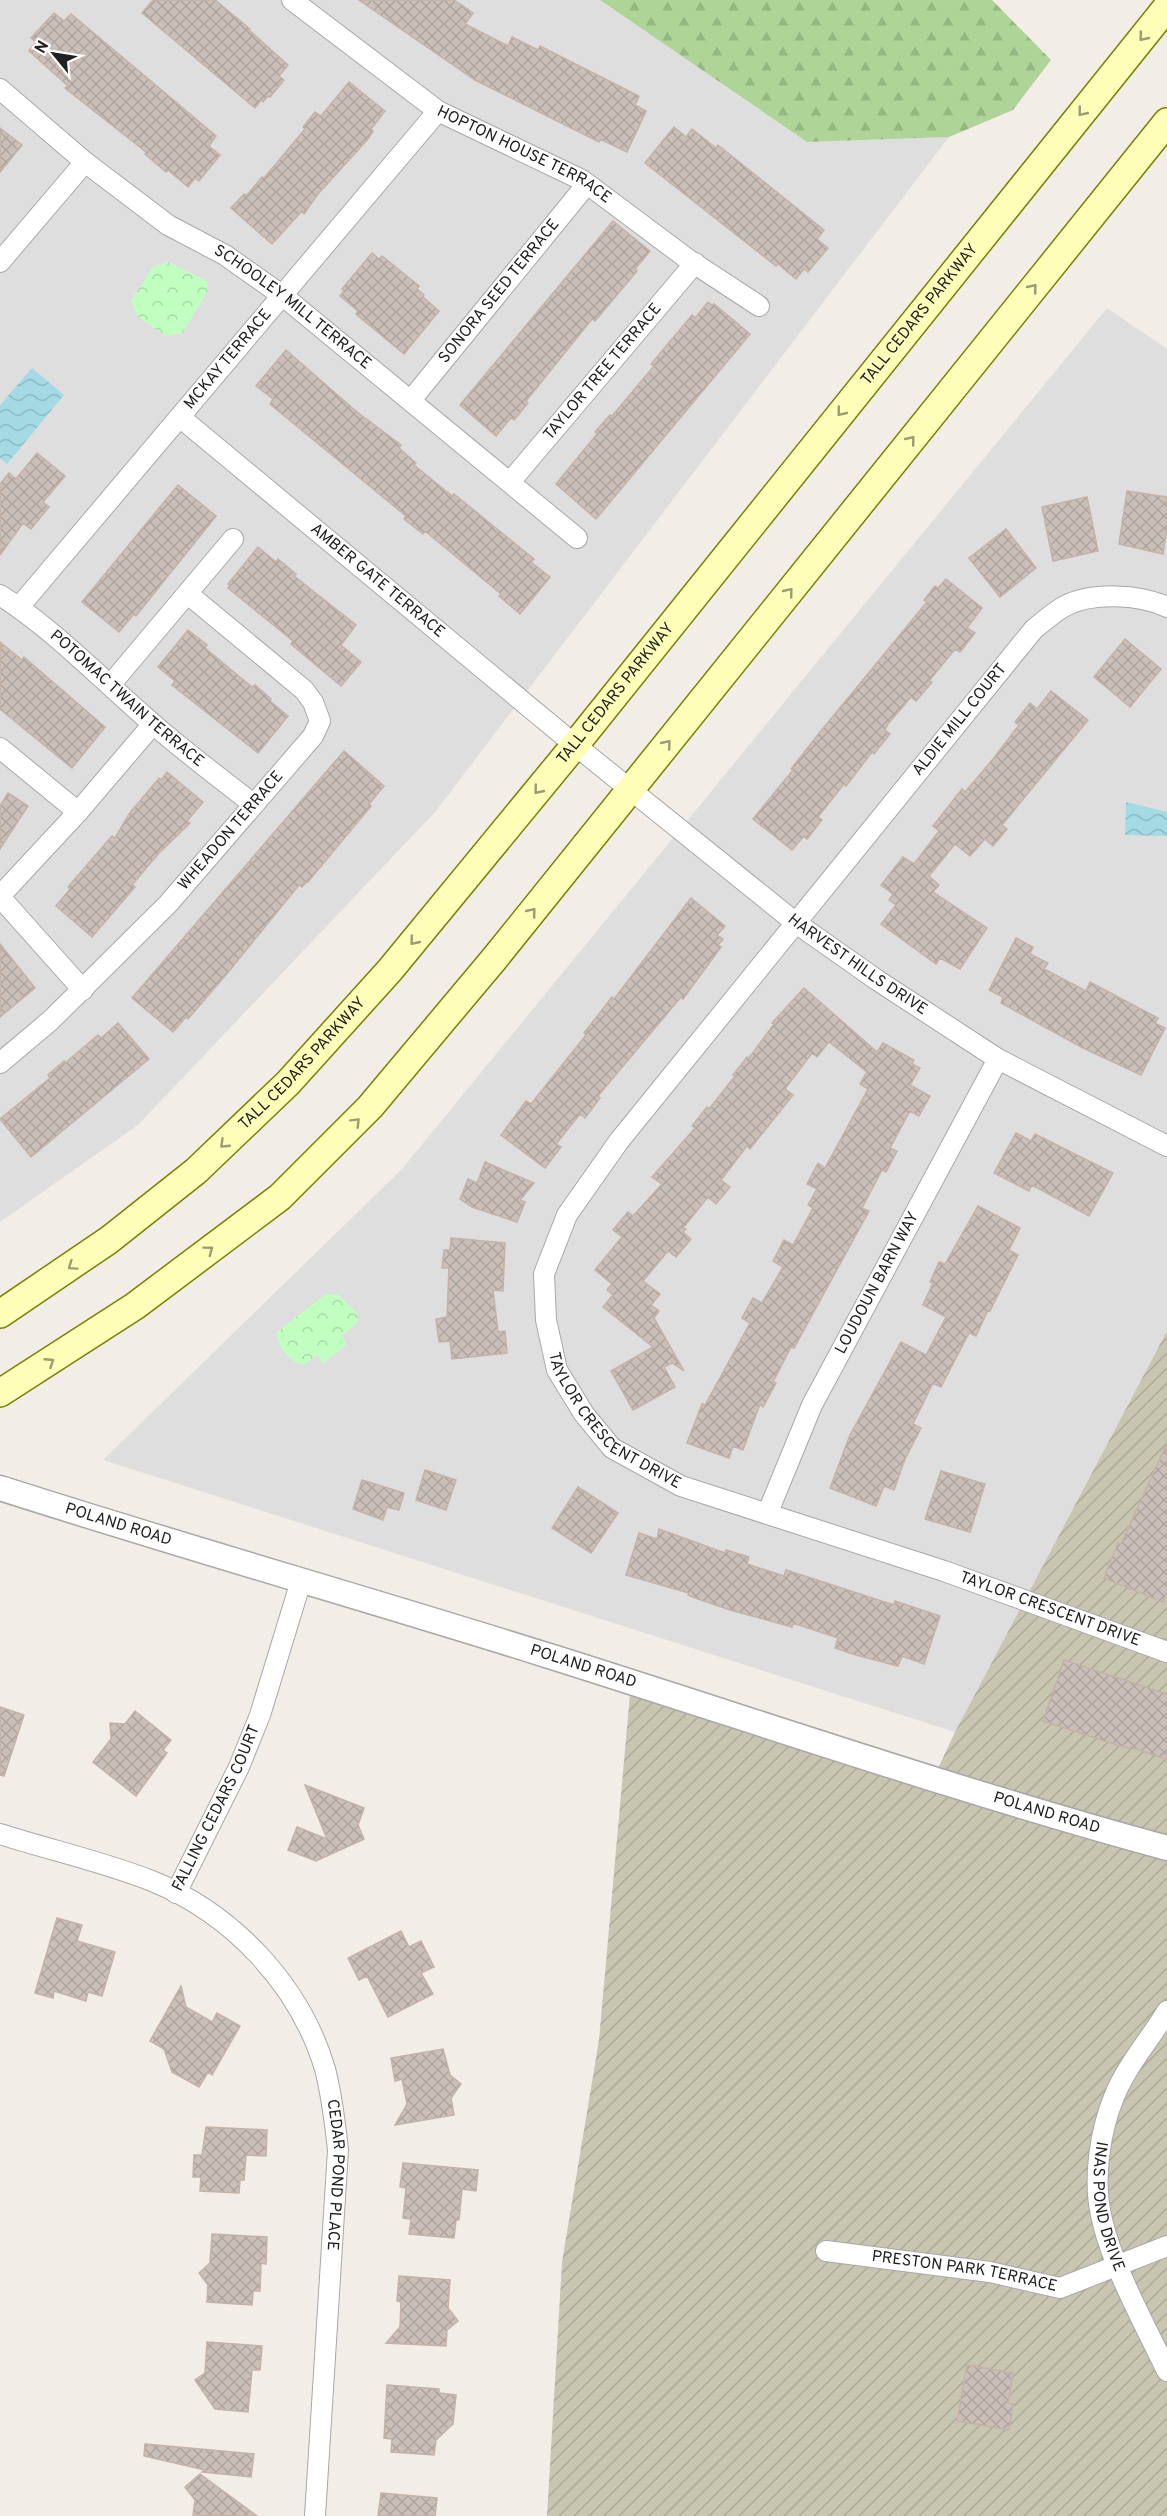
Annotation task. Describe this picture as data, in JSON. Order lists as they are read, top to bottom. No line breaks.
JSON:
{"streets":{"main road":["TALL CEDARS PARKWAY"],"street":["HOPTON HOUSE TERRACE","SONORA SEED TERRACE","SCHOOLEY MILL TERRACE","MCKAY TERRACE","TAYLOR TREE TERRACE","AMBER GATE TERRACE","POTOMAC TWAIN TERRACE","ALDIE MILL COURT","WHEADON TERRACE","HARVEST HILLS DRIVE","LOUDOUN BARN WAY","TAYLOR CRESCENT DRIVE","POLAND ROAD","FALLING CEDARS COURT","CEDAR POND PLACE","INAS POND DRIVE","PRESTON PARK TERRACE"]},"crossings":[["HOPTON HOUSE TERRACE","SONORA SEED TERRACE"],["HOPTON HOUSE TERRACE","MCKAY TERRACE"],["HOPTON HOUSE TERRACE","TAYLOR TREE TERRACE"],["SONORA SEED TERRACE","SCHOOLEY MILL TERRACE"],["SCHOOLEY MILL TERRACE","MCKAY TERRACE"],["SCHOOLEY MILL TERRACE","TAYLOR TREE TERRACE"],["TALL CEDARS PARKWAY","AMBER GATE TERRACE"],["TALL CEDARS PARKWAY","HARVEST HILLS DRIVE"],["MCKAY TERRACE","AMBER GATE TERRACE"],["MCKAY TERRACE","POTOMAC TWAIN TERRACE"],["AMBER GATE TERRACE","HARVEST HILLS DRIVE"],["POTOMAC TWAIN TERRACE","WHEADON TERRACE"],["ALDIE MILL COURT","HARVEST HILLS DRIVE"],["ALDIE MILL COURT","TAYLOR CRESCENT DRIVE"],["HARVEST HILLS DRIVE","LOUDOUN BARN WAY"],["HARVEST HILLS DRIVE","TAYLOR CRESCENT DRIVE"],["LOUDOUN BARN WAY","TAYLOR CRESCENT DRIVE"],["POLAND ROAD","FALLING CEDARS COURT"],["FALLING CEDARS COURT","CEDAR POND PLACE"],["INAS POND DRIVE","PRESTON PARK TERRACE"]],"north":"top left"}
